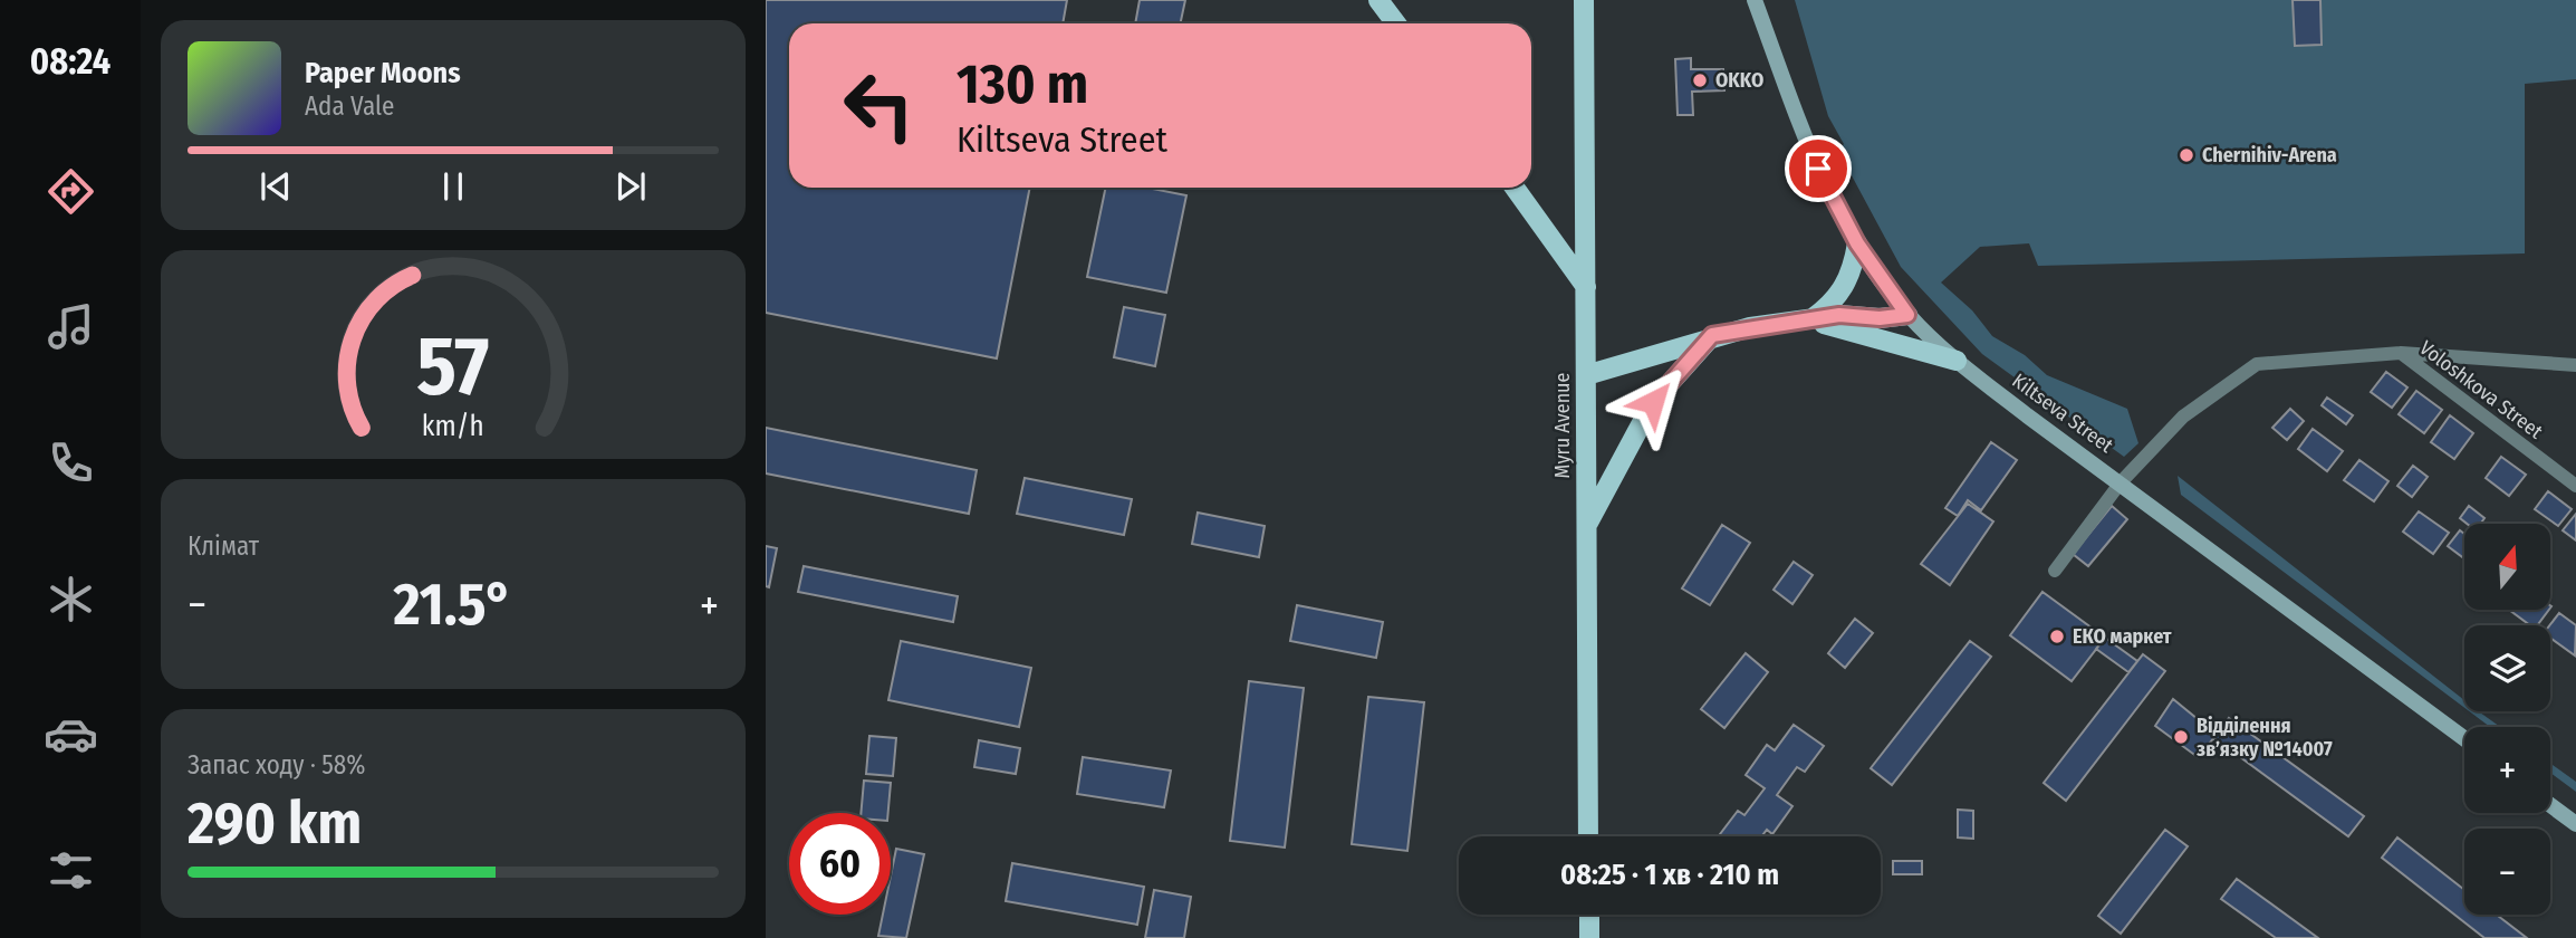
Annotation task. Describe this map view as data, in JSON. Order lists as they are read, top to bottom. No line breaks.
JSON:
{"streets":{"main road":["Kiltseva Street","Myru Avenue"],"street":["Voloshkova Street"]},"places":["OKKO","Chernihiv-Arena","ЕКО маркет","Відділення зв’язку №14007"],"north":"top","page":{"tabs":"08:24","turn":["130 m","Kiltseva Street"],"song":["Paper Moons","Ada Vale"],"tile":["Клімат",["Запас ходу · 58%","290 km"]],"map_buttons":["+","−"],"heat":["−","21.5°","+"],"limit":"60","trip":"08:25 · 1 хв · 210 m","gauge":["57","km/h"]}}
